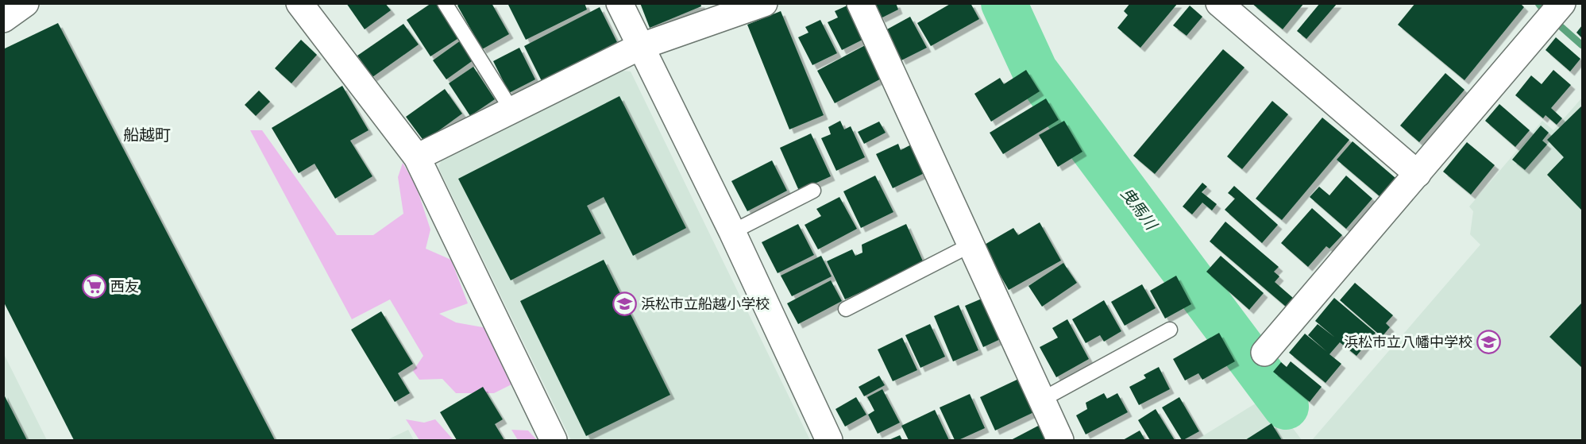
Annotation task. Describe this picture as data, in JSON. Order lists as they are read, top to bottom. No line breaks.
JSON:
{"districts":["船越町"],"water":["曳馬川"],"places":{"supermarket":["西友"],"school or university":["浜松市立船越小学校","浜松市立八幡中学校"]}}
